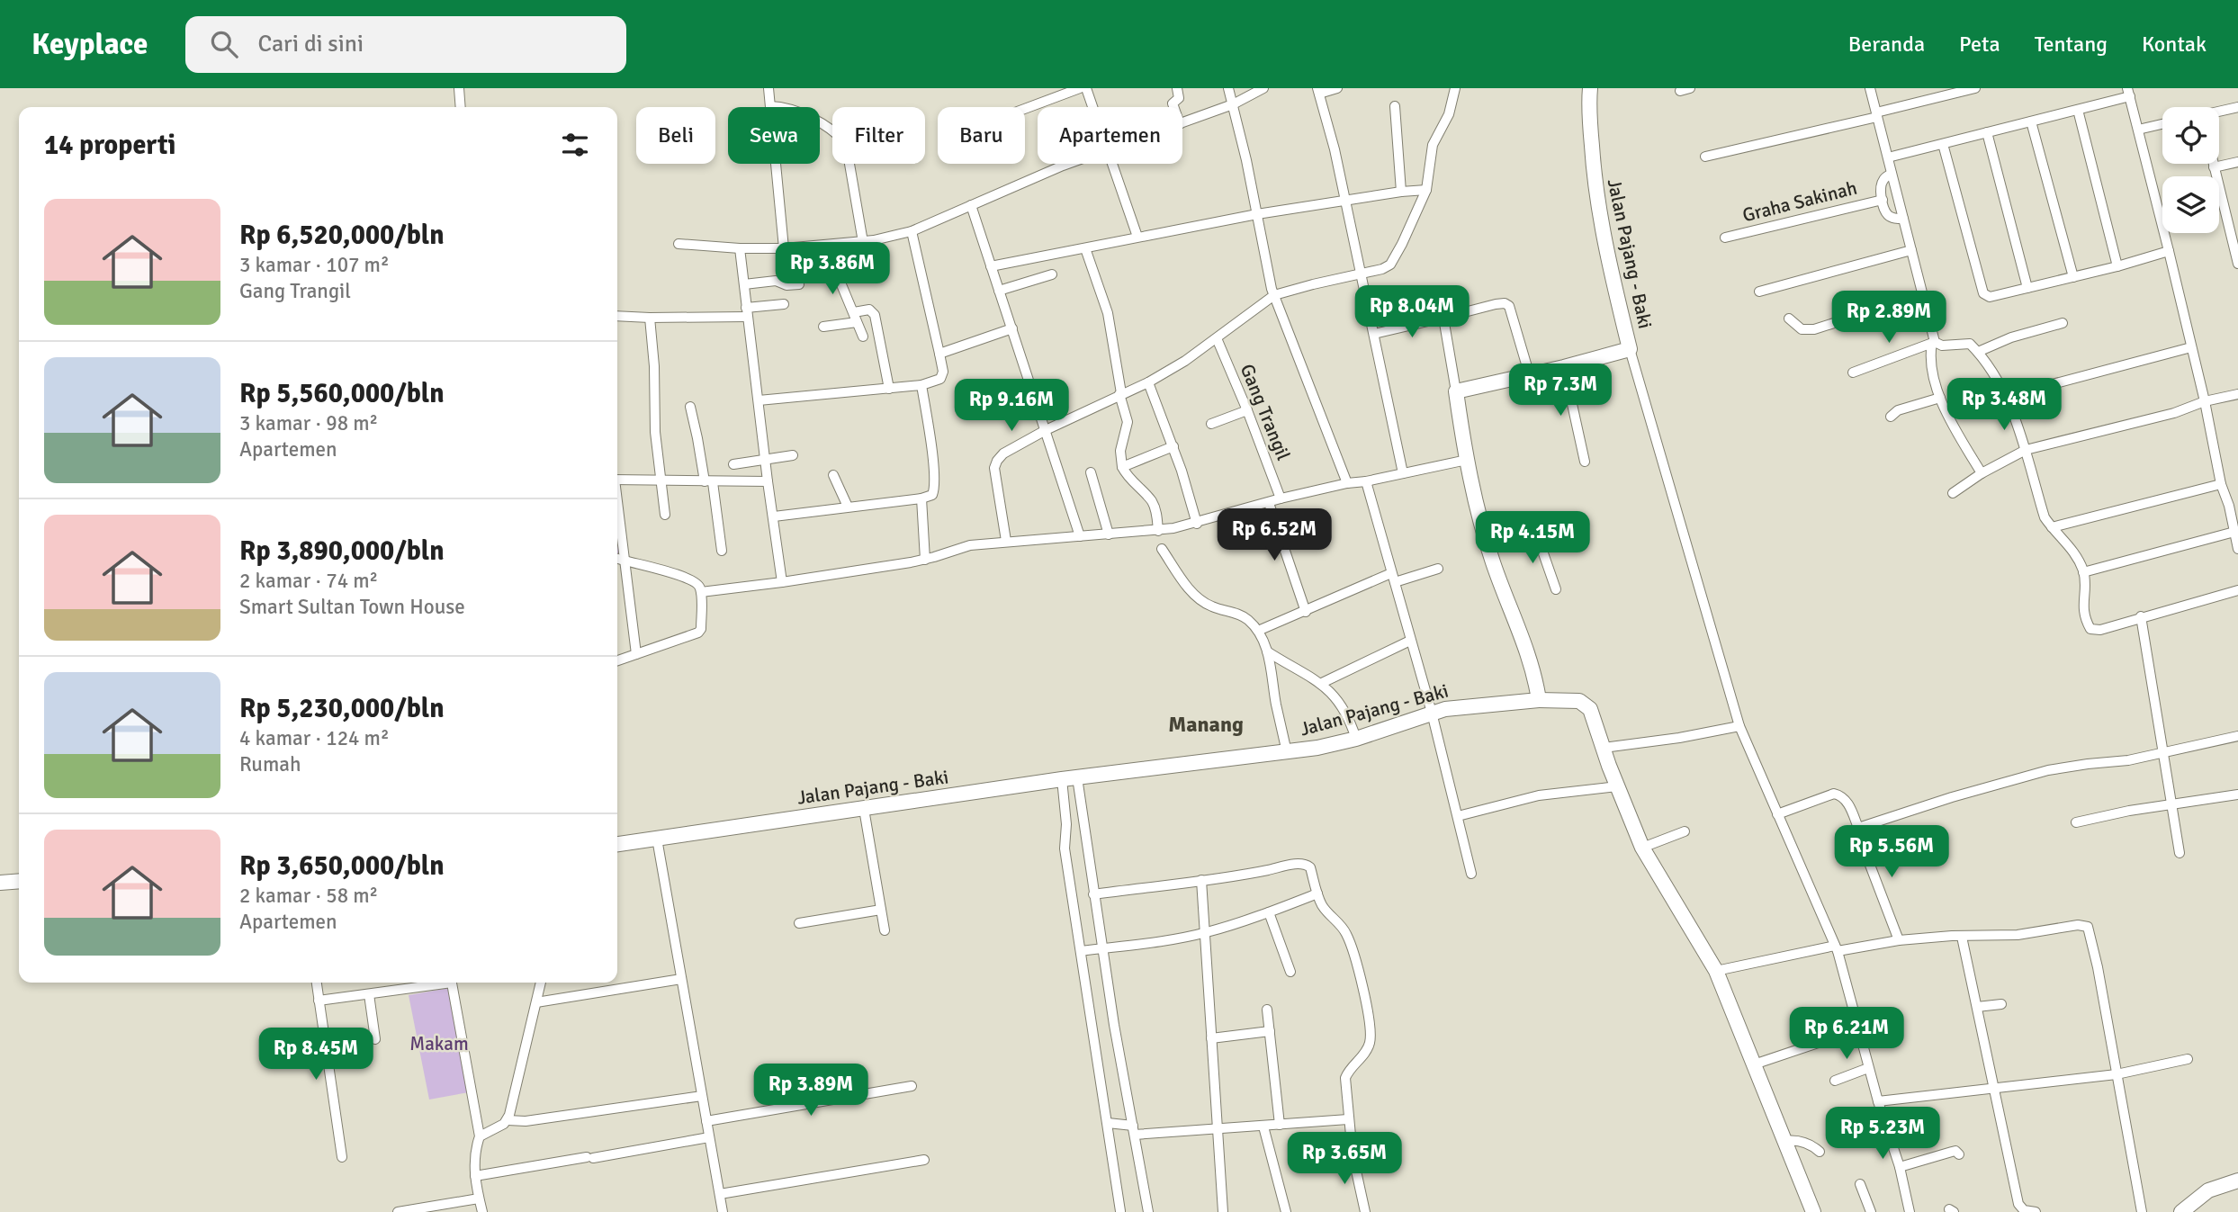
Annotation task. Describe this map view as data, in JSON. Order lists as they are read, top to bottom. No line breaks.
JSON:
{"streets":{"main road":["Jalan Pajang - Baki"],"street":["Graha Sakinah","Gang Trangil"]},"districts":["Manang"],"parks":["Makam"],"page":{"header":"Keyplace","search":"Cari di sini","nav":["Beranda","Peta","Tentang","Kontak"],"chip":["Beli","Sewa","Filter","Baru","Apartemen"],"heading":"14 properti","list":[{"name":"Rp 6,520,000/bln","note":"3 kamar · 107 m² · Gang Trangil"},{"name":"Rp 5,560,000/bln","note":"3 kamar · 98 m² · Apartemen"},{"name":"Rp 3,890,000/bln","note":"2 kamar · 74 m² · Smart Sultan Town House"},{"name":"Rp 5,230,000/bln","note":"4 kamar · 124 m² · Rumah"},{"name":"Rp 3,650,000/bln","note":"2 kamar · 58 m² · Apartemen"}],"price":["Rp 3.86M","Rp 8.04M","Rp 2.89M","Rp 7.3M","Rp 3.48M","Rp 9.16M","Rp 6.52M","Rp 4.15M","Rp 5.56M","Rp 6.21M","Rp 8.45M","Rp 3.89M","Rp 5.23M","Rp 3.65M"]}}
